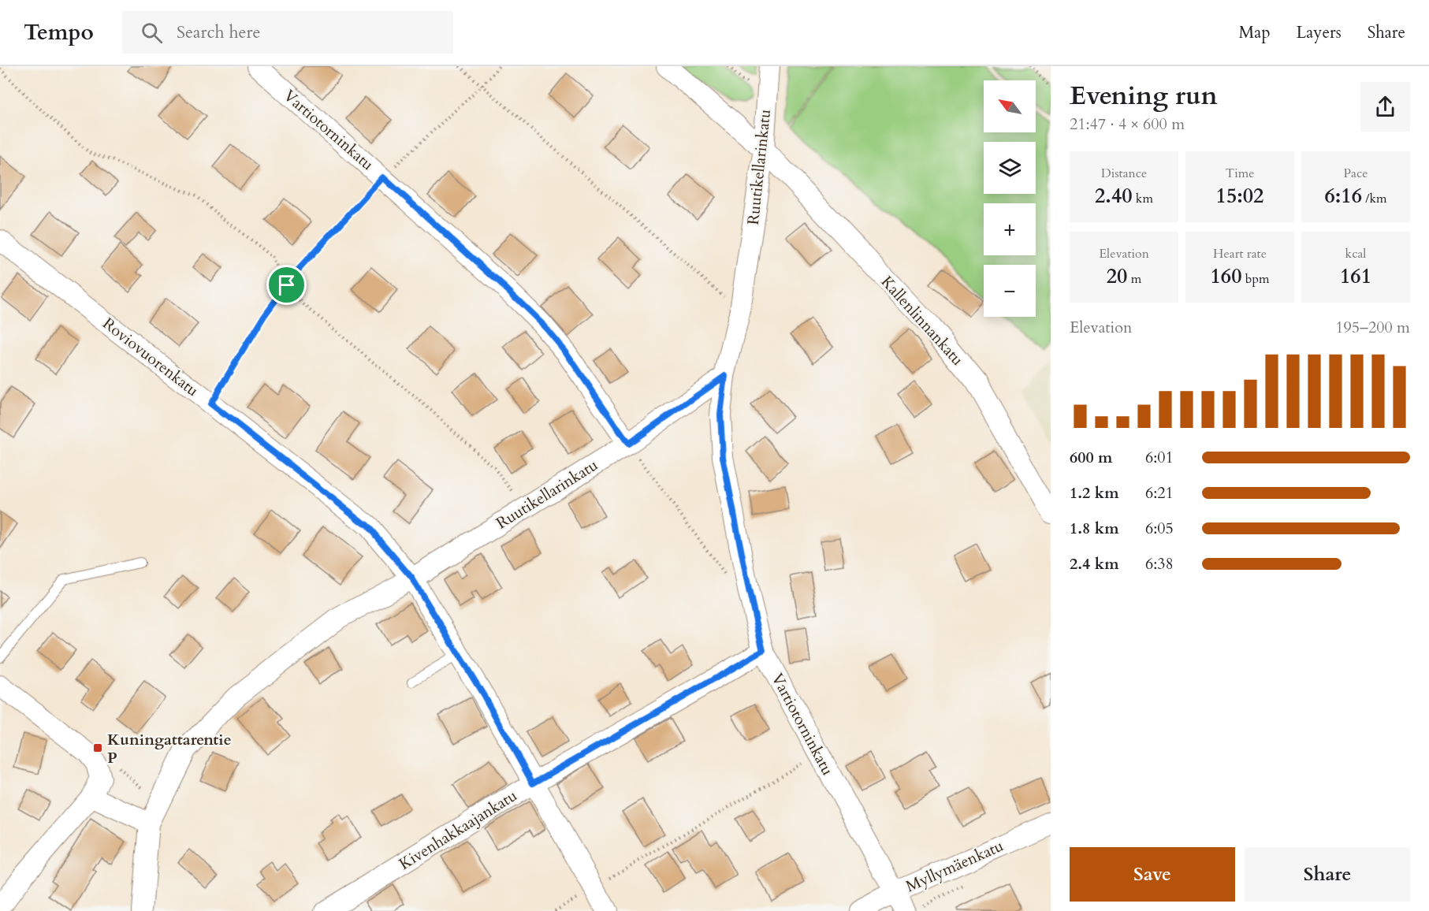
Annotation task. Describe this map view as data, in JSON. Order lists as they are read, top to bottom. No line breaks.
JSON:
{"streets":{"street":["Vartiotorninkatu","Ruutikellarinkatu","Kallenlinnankatu","Roviovuorenkatu","Kivenhakkaajankatu","Myllymäenkatu"]},"crossings":[["Vartiotorninkatu","Ruutikellarinkatu"],["Vartiotorninkatu","Kivenhakkaajankatu"],["Vartiotorninkatu","Myllymäenkatu"],["Ruutikellarinkatu","Kallenlinnankatu"],["Ruutikellarinkatu","Roviovuorenkatu"],["Roviovuorenkatu","Kivenhakkaajankatu"]],"places":{"transit":["Kuningattarentie P"]},"north":"top left","page":{"header":"Tempo","search":"Search here","nav":["Map","Layers","Share"],"heading":["Evening run","21:47 · 4 × 600 m"],"map_buttons":["+","−"],"stats":[["Distance","2.40 km"],["Time","15:02"],["Pace","6:16 /km"],["Elevation","20 m"],["Heart rate","160 bpm"],["kcal","161"]],"chart":["Elevation","195–200 m"],"list":[{"name":"600 m","note":"6:01"},{"name":"1.2 km","note":"6:21"},{"name":"1.8 km","note":"6:05"},{"name":"2.4 km","note":"6:38"}],"buttons":["Save","Share"]}}
